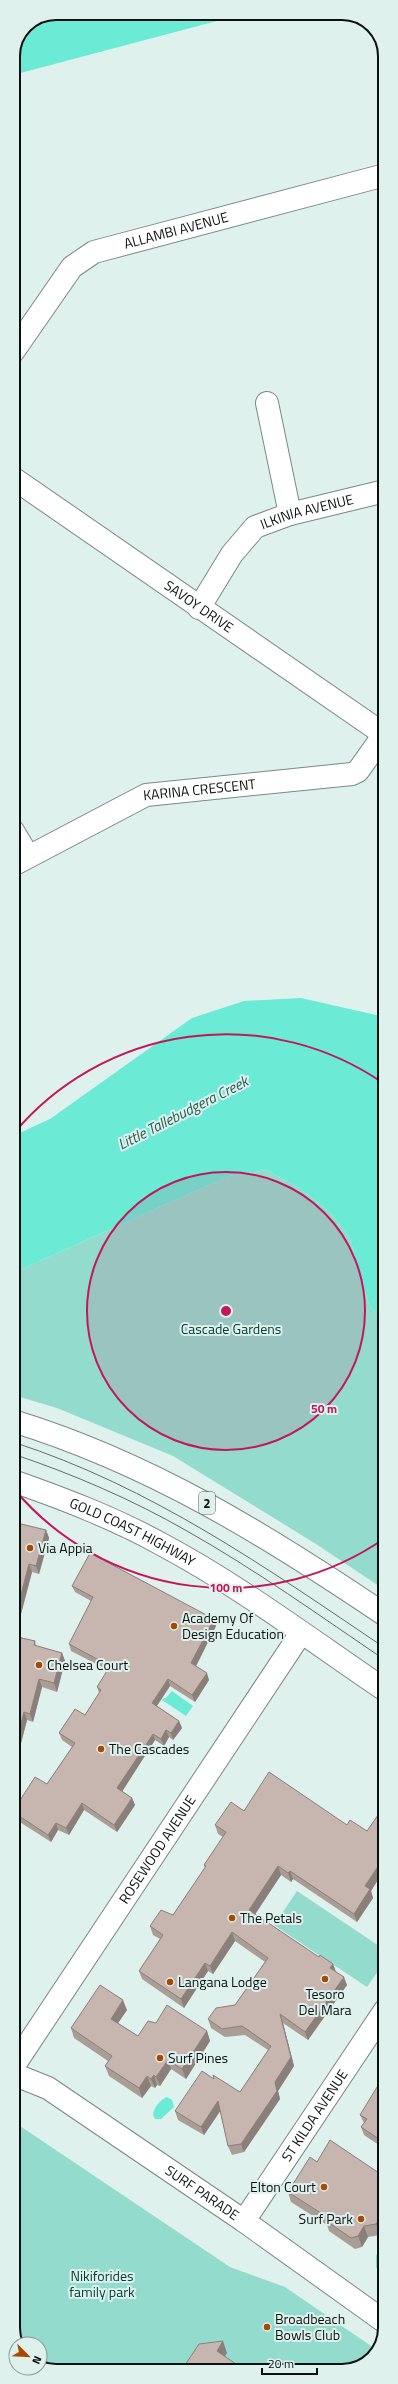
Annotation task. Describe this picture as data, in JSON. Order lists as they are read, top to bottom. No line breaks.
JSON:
{"streets":{"main road":["ALLAMBI AVENUE","ILKINIA AVENUE","SAVOY DRIVE","KARINA CRESCENT","2","GOLD COAST HIGHWAY","ROSEWOOD AVENUE","ST KILDA AVENUE","SURF PARADE"]},"crossings":[["ILKINIA AVENUE","SAVOY DRIVE"],["GOLD COAST HIGHWAY","ROSEWOOD AVENUE"],["ST KILDA AVENUE","SURF PARADE"]],"water":["Little Tallebudgera Creek"],"parks":["Cascade Gardens","Nikiforides family park"],"places":["Via Appia","Academy Of Design Education","Chelsea Court","The Cascades","The Petals","Tesoro Del Mara","Langana Lodge","Surf Pines","Elton Court","Surf Park","Broadbeach Bowls Club"],"scale_bar":"20 m","north":"bottom right","rings":["50 m","100 m"]}
